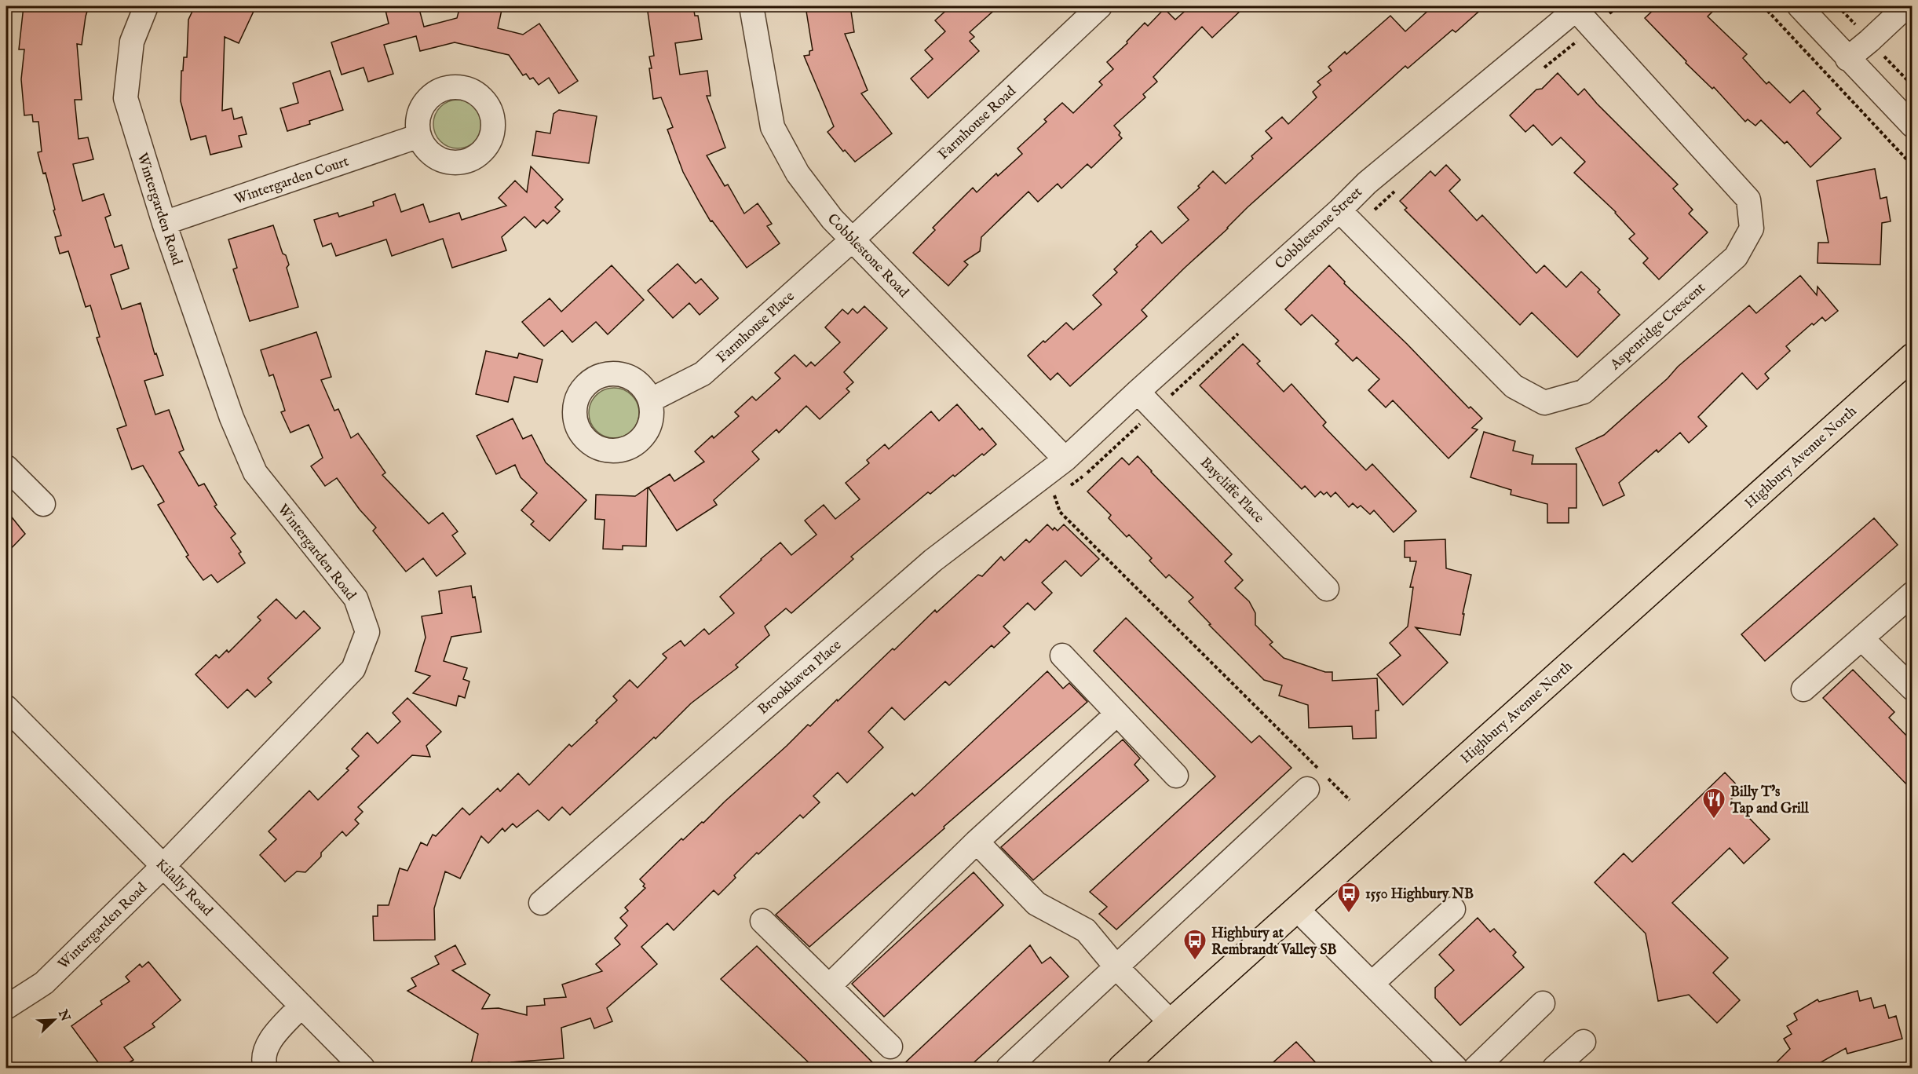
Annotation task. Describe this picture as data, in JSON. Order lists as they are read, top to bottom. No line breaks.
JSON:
{"streets":{"main road":["Highbury Avenue North"],"street":["Farmhouse Road","Wintergarden Court","Wintergarden Road","Cobblestone Street","Cobblestone Road","Aspenridge Crescent","Farmhouse Place","Baycliffe Place","Brookhaven Place","Kilally Road"]},"crossings":[["Farmhouse Road","Cobblestone Road"],["Farmhouse Road","Farmhouse Place"],["Wintergarden Court","Wintergarden Road"],["Wintergarden Road","Kilally Road"],["Cobblestone Street","Cobblestone Road"],["Cobblestone Street","Aspenridge Crescent"],["Cobblestone Street","Baycliffe Place"],["Cobblestone Street","Brookhaven Place"],["Cobblestone Road","Farmhouse Place"],["Cobblestone Road","Brookhaven Place"]],"places":{"restaurant":["Billy T's Tap and Grill"],"bus stop":["1550 Highbury NB","Highbury at Rembrandt Valley SB"]},"north":"top right"}
